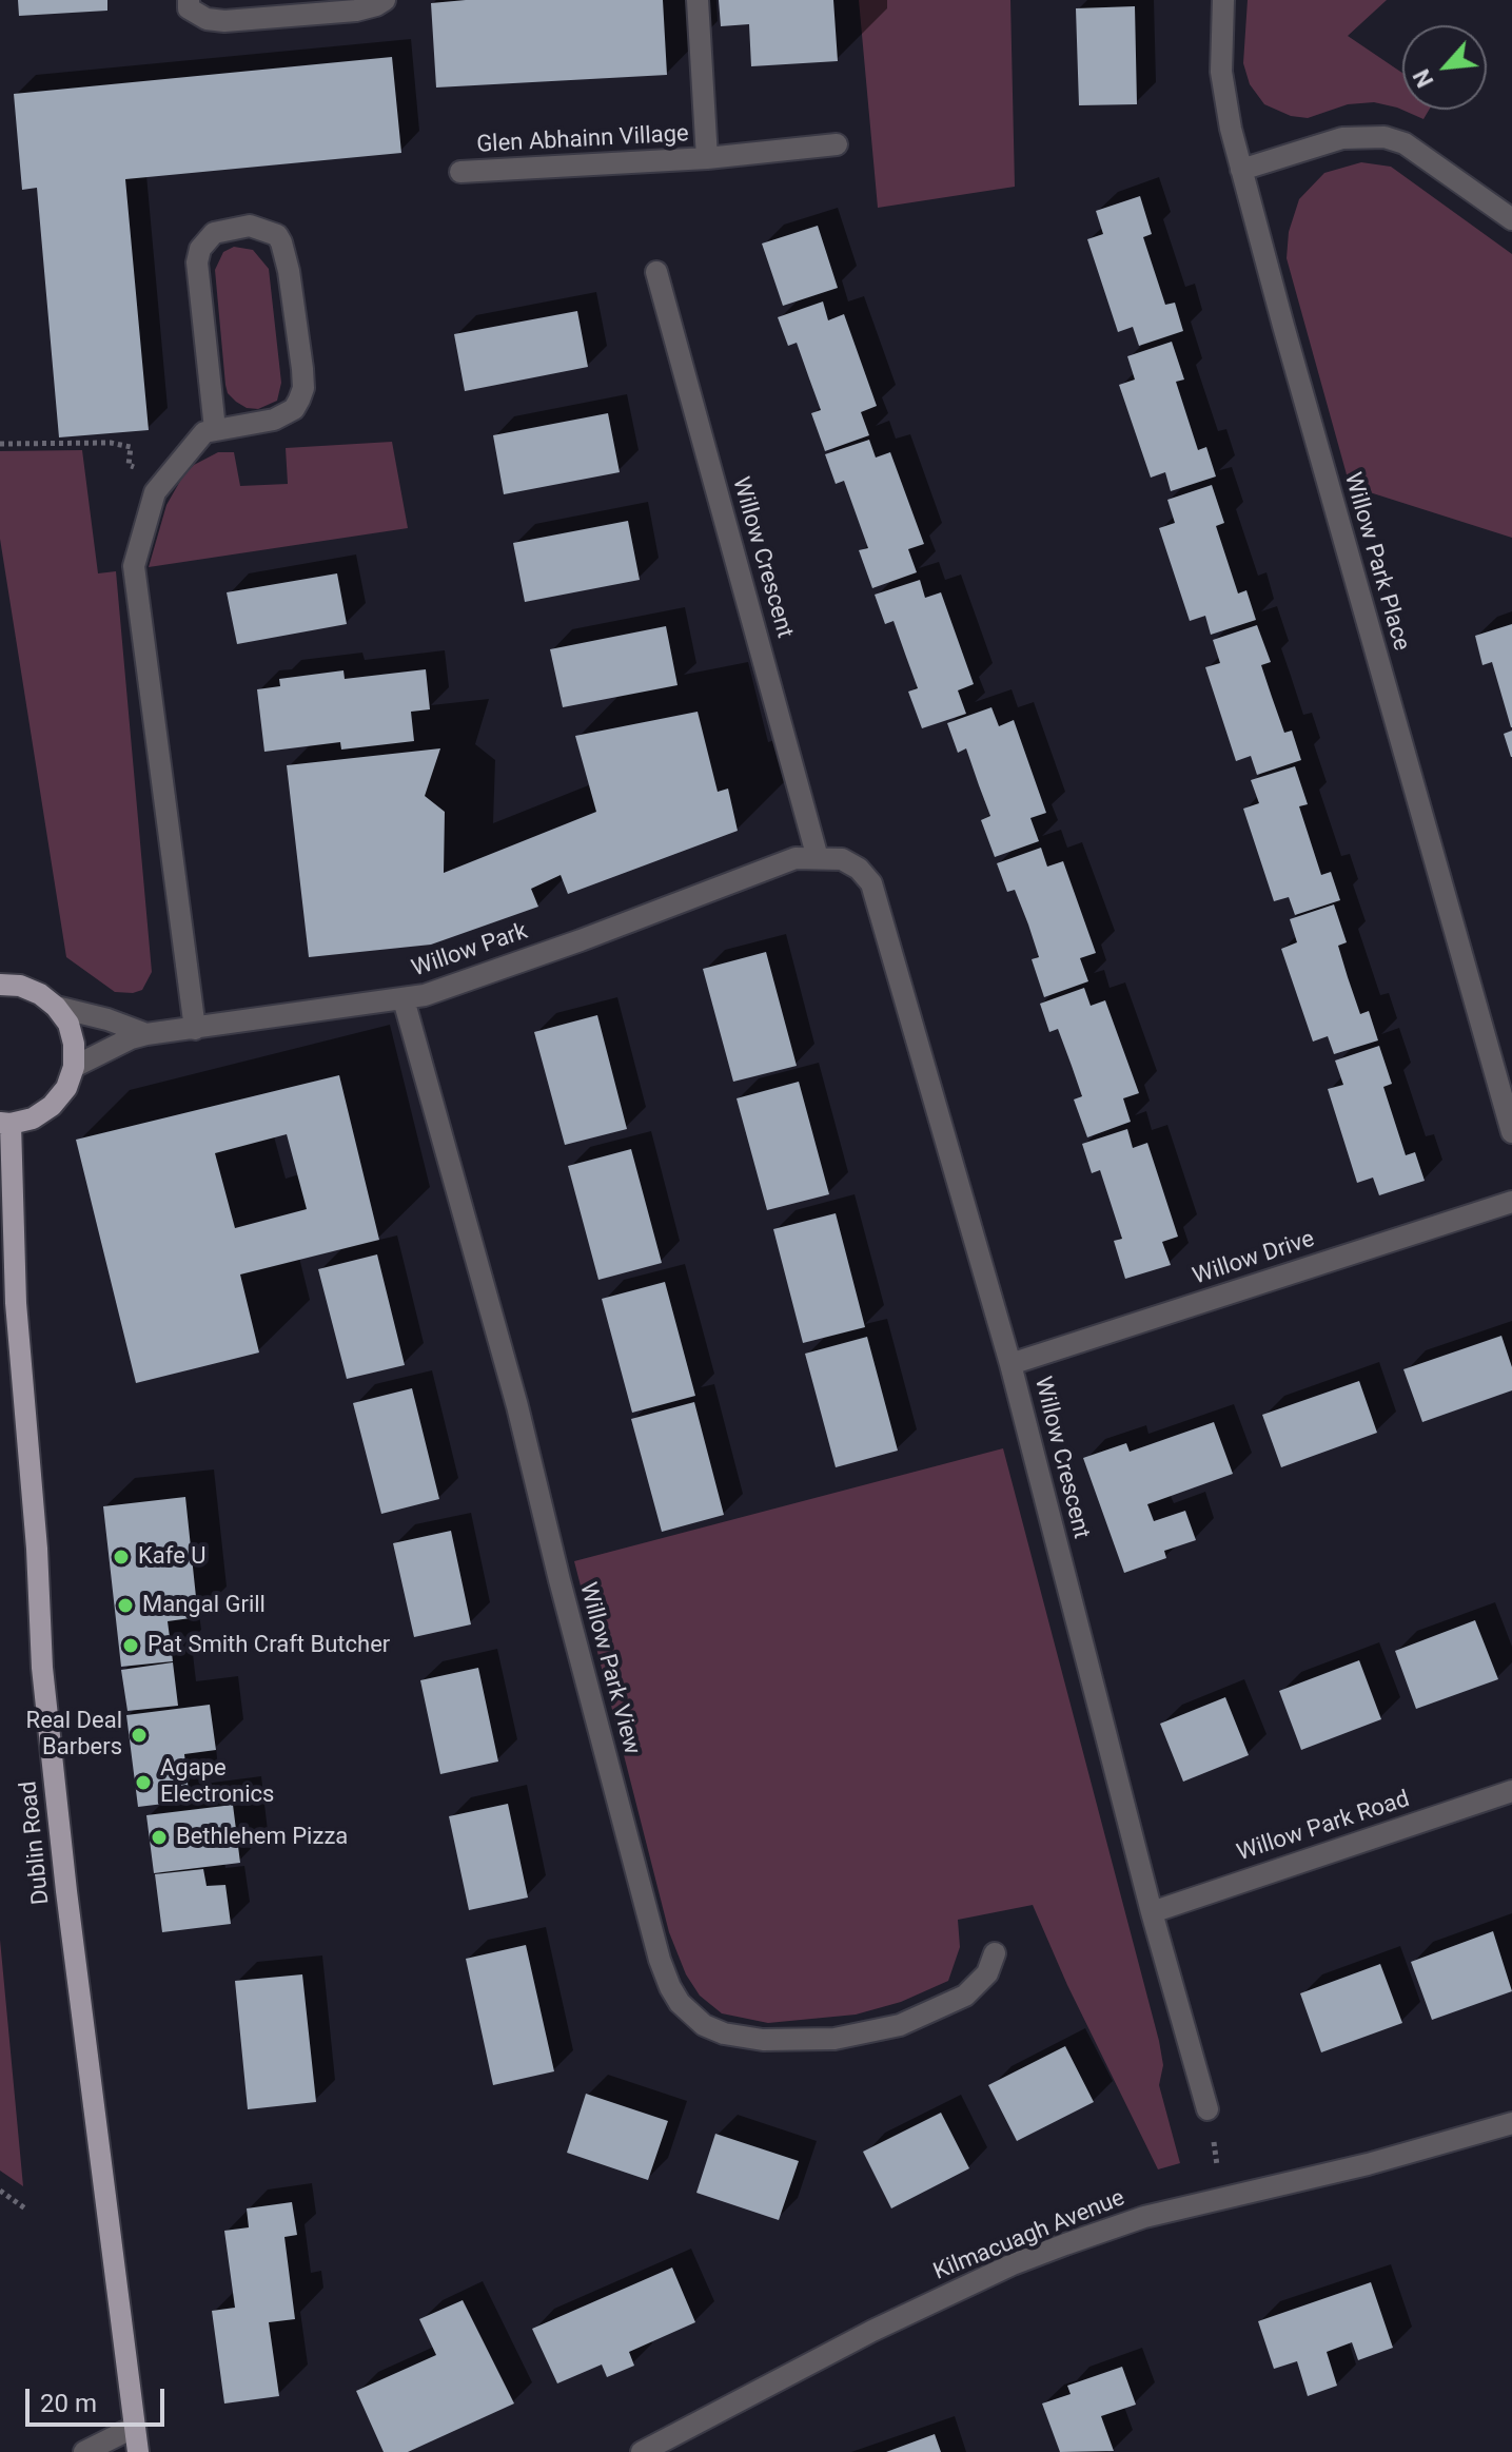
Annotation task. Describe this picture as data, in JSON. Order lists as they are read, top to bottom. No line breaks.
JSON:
{"streets":{"main road":["Dublin Road"],"street":["Glen Abhainn Village","Willow Crescent","Willow Park Place","Willow Park","Willow Drive","Willow Park View","Willow Park Road","Kilmacuagh Avenue"]},"crossings":[["Willow Crescent","Willow Park"],["Willow Crescent","Willow Drive"],["Willow Crescent","Willow Park Road"],["Willow Park","Willow Park View"]],"places":["Kafe U","Mangal Grill","Pat Smith Craft Butcher","Real Deal Barbers","Agape Electronics","Bethlehem Pizza"],"scale_bar":"20 m","north":"bottom left"}
